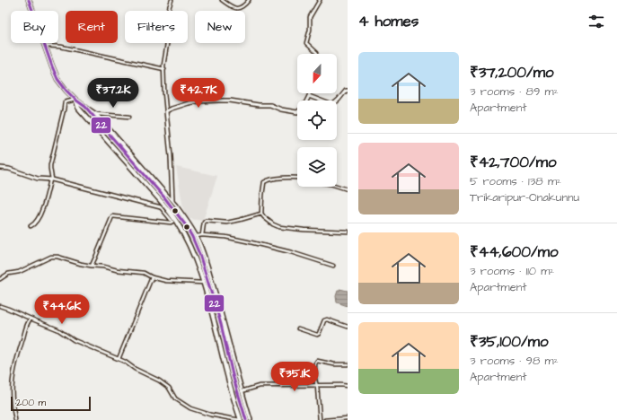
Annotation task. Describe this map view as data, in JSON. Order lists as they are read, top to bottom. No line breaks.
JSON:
{"lines":["transit line 22"],"scale_bar":"200 m","north":"bottom","page":{"heading":"4 homes","chip":["Buy","Rent","Filters","New"],"list":[{"name":"₹37,200/mo","note":"3 rooms · 89 m² · Apartment"},{"name":"₹42,700/mo","note":"5 rooms · 138 m² · Trikaripur-Onakunnu"},{"name":"₹44,600/mo","note":"3 rooms · 110 m² · Apartment"},{"name":"₹35,100/mo","note":"3 rooms · 98 m² · Apartment"}],"price":["₹37.2K","₹42.7K","₹44.6K","₹35.1K"],"scale":"200 m"}}
